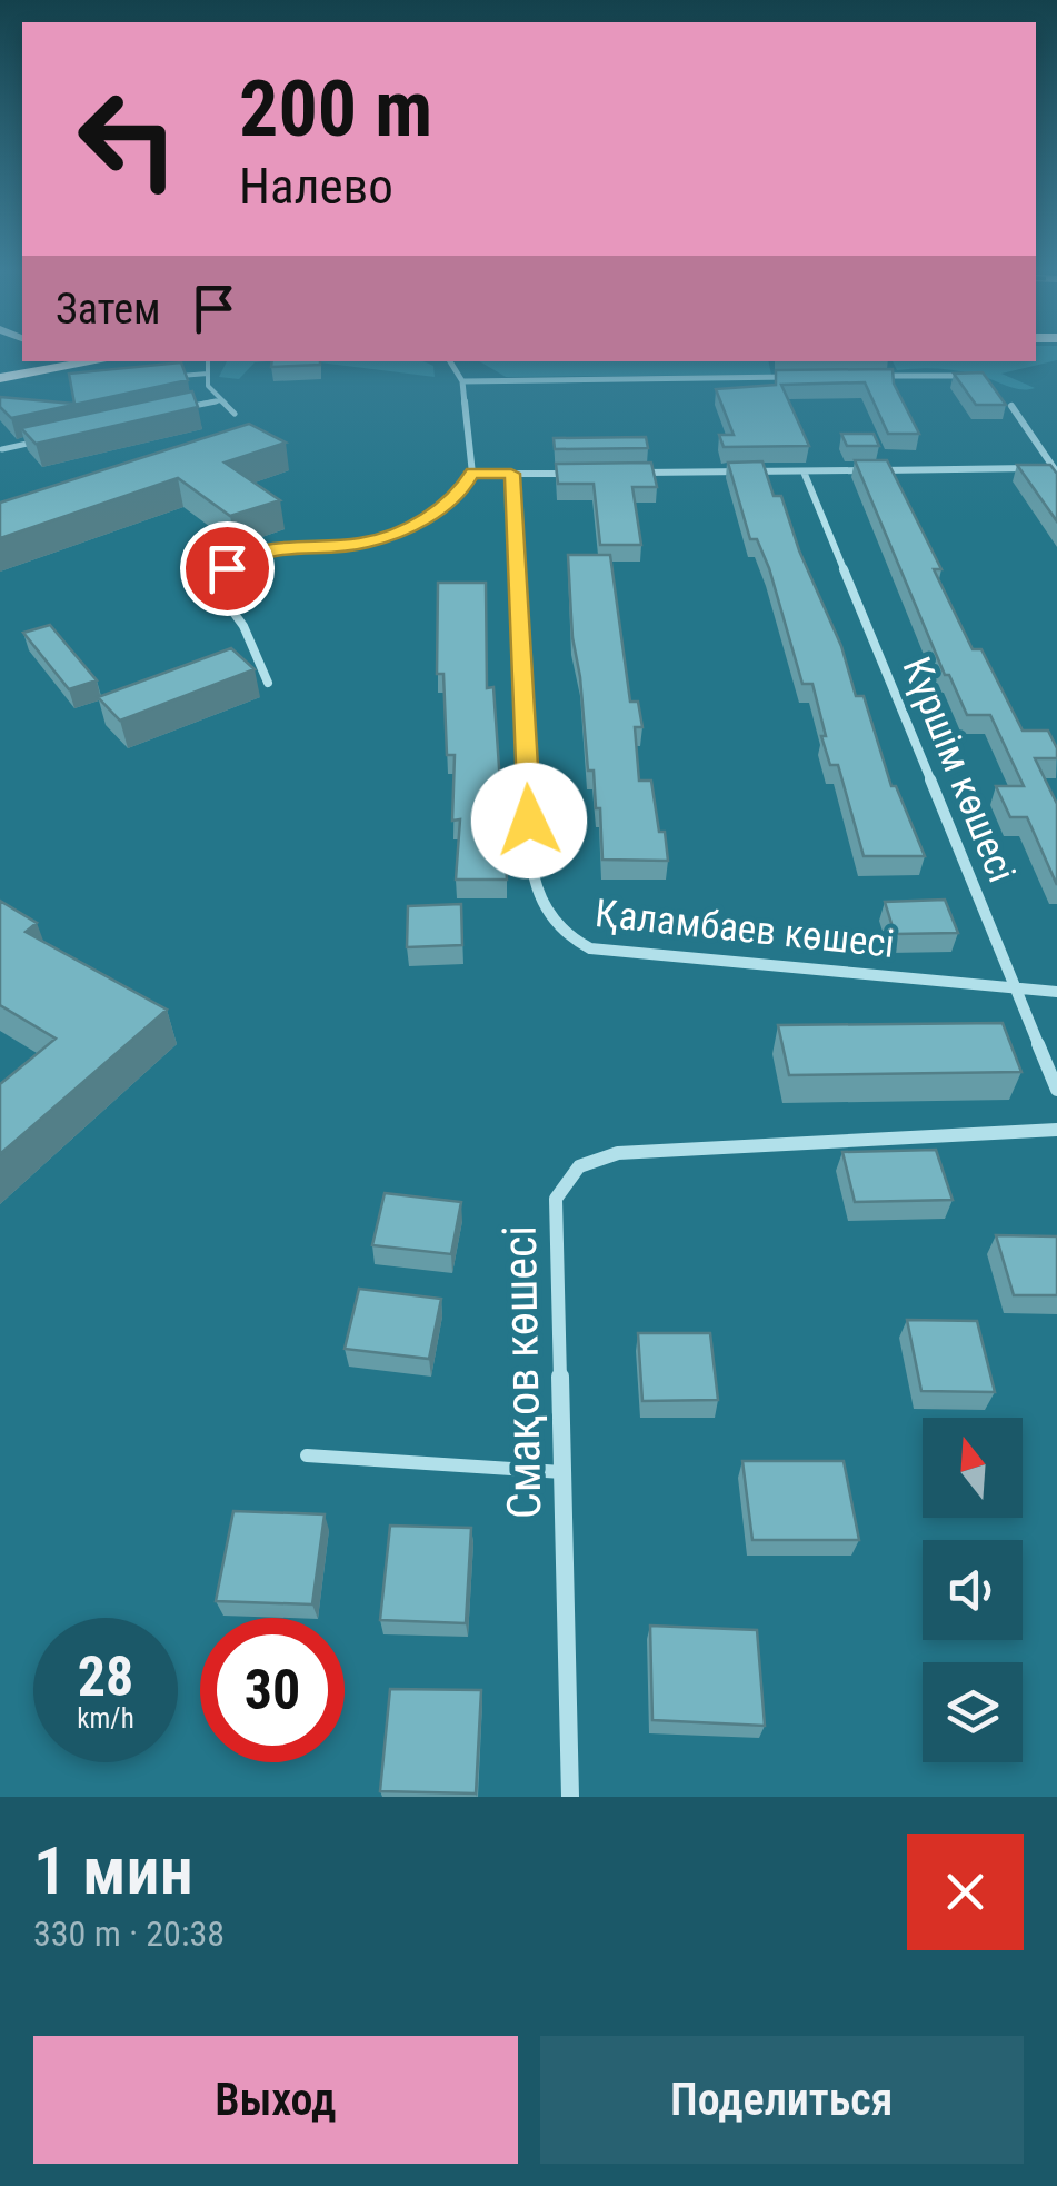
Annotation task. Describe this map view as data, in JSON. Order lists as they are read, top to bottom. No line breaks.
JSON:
{"streets":{"street":["Күршім көшесі","Қаламбаев көшесі","Смақов көшесі"]},"crossings":[["Күршім көшесі","Қаламбаев көшесі"]],"north":"top","page":{"turn":["200 m","Налево"],"then":"Затем","speed":"28 km/h","limit":"30","heading":["1 мин","330 m · 20:38"],"buttons":["Выход","Поделиться"]}}
